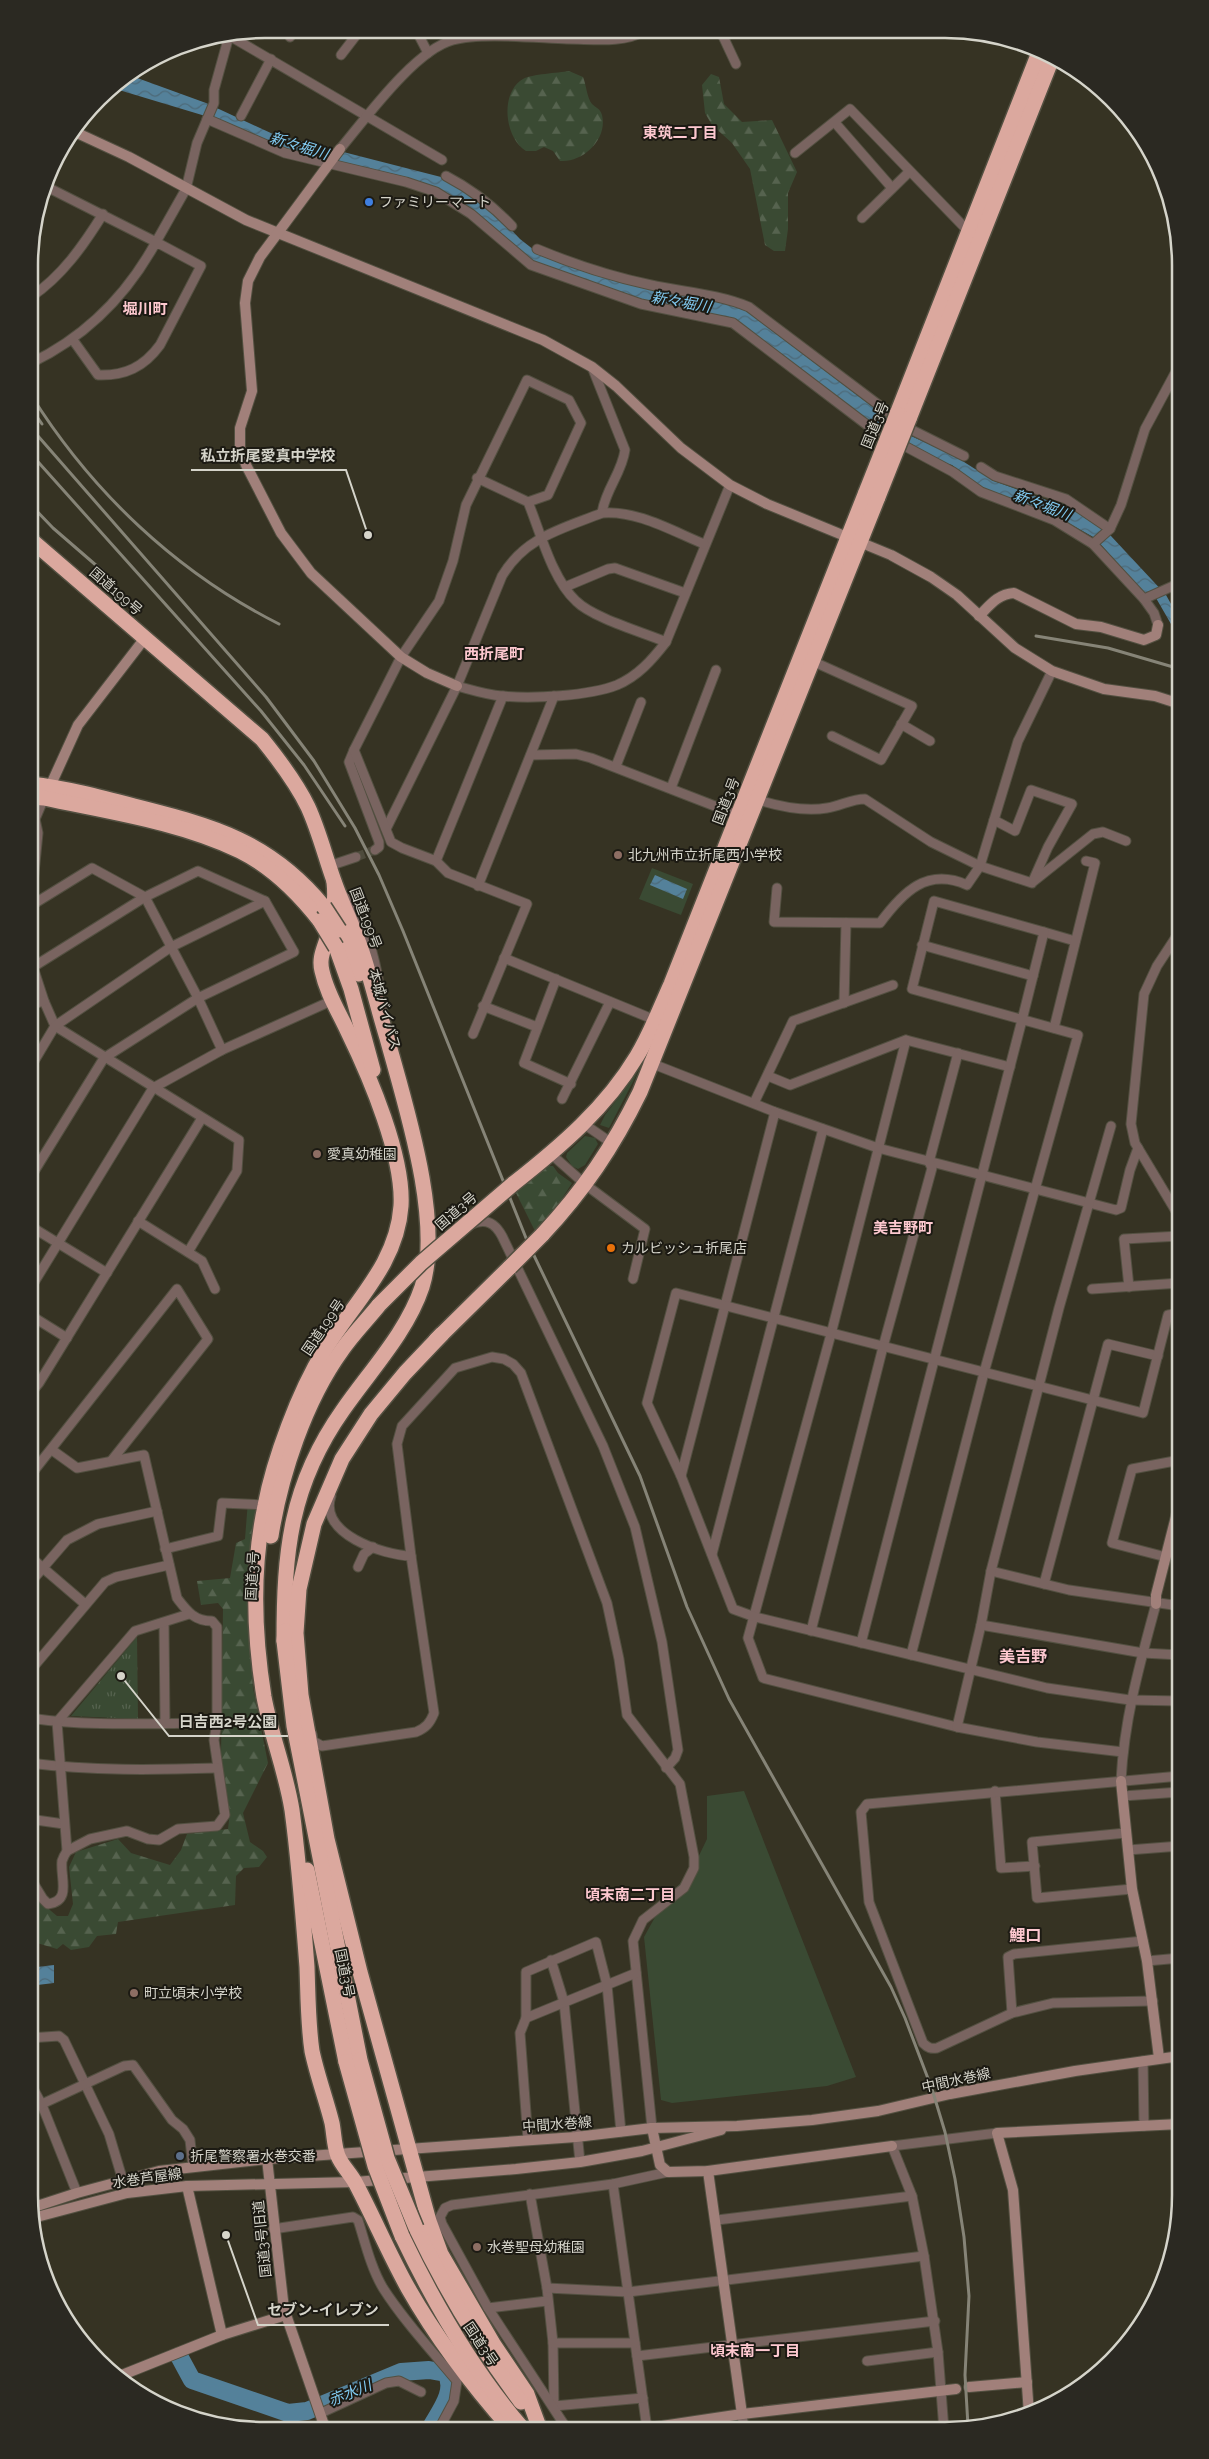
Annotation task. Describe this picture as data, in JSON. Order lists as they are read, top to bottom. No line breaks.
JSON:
{"streets":{"highway":["国道3号","国道199号","本城バイパス"],"street":["中間水巻線","水巻芦屋線","国道3号旧道"]},"crossings":[["国道3号","国道199号"],["国道199号","本城バイパス"],["中間水巻線","水巻芦屋線"],["水巻芦屋線","国道3号旧道"]],"districts":["東筑二丁目","堀川町","西折尾町","美吉野町","美吉野","頃末南二丁目","鯉口","頃末南一丁目"],"water":["新々堀川","赤水川"],"places":["ファミリーマート","私立折尾愛真中学校","北九州市立折尾西小学校","愛真幼稚園","カルビッシュ折尾店","日吉西2号公園","町立頃末小学校","折尾警察署水巻交番","セブン-イレブン","水巻聖母幼稚園"]}
